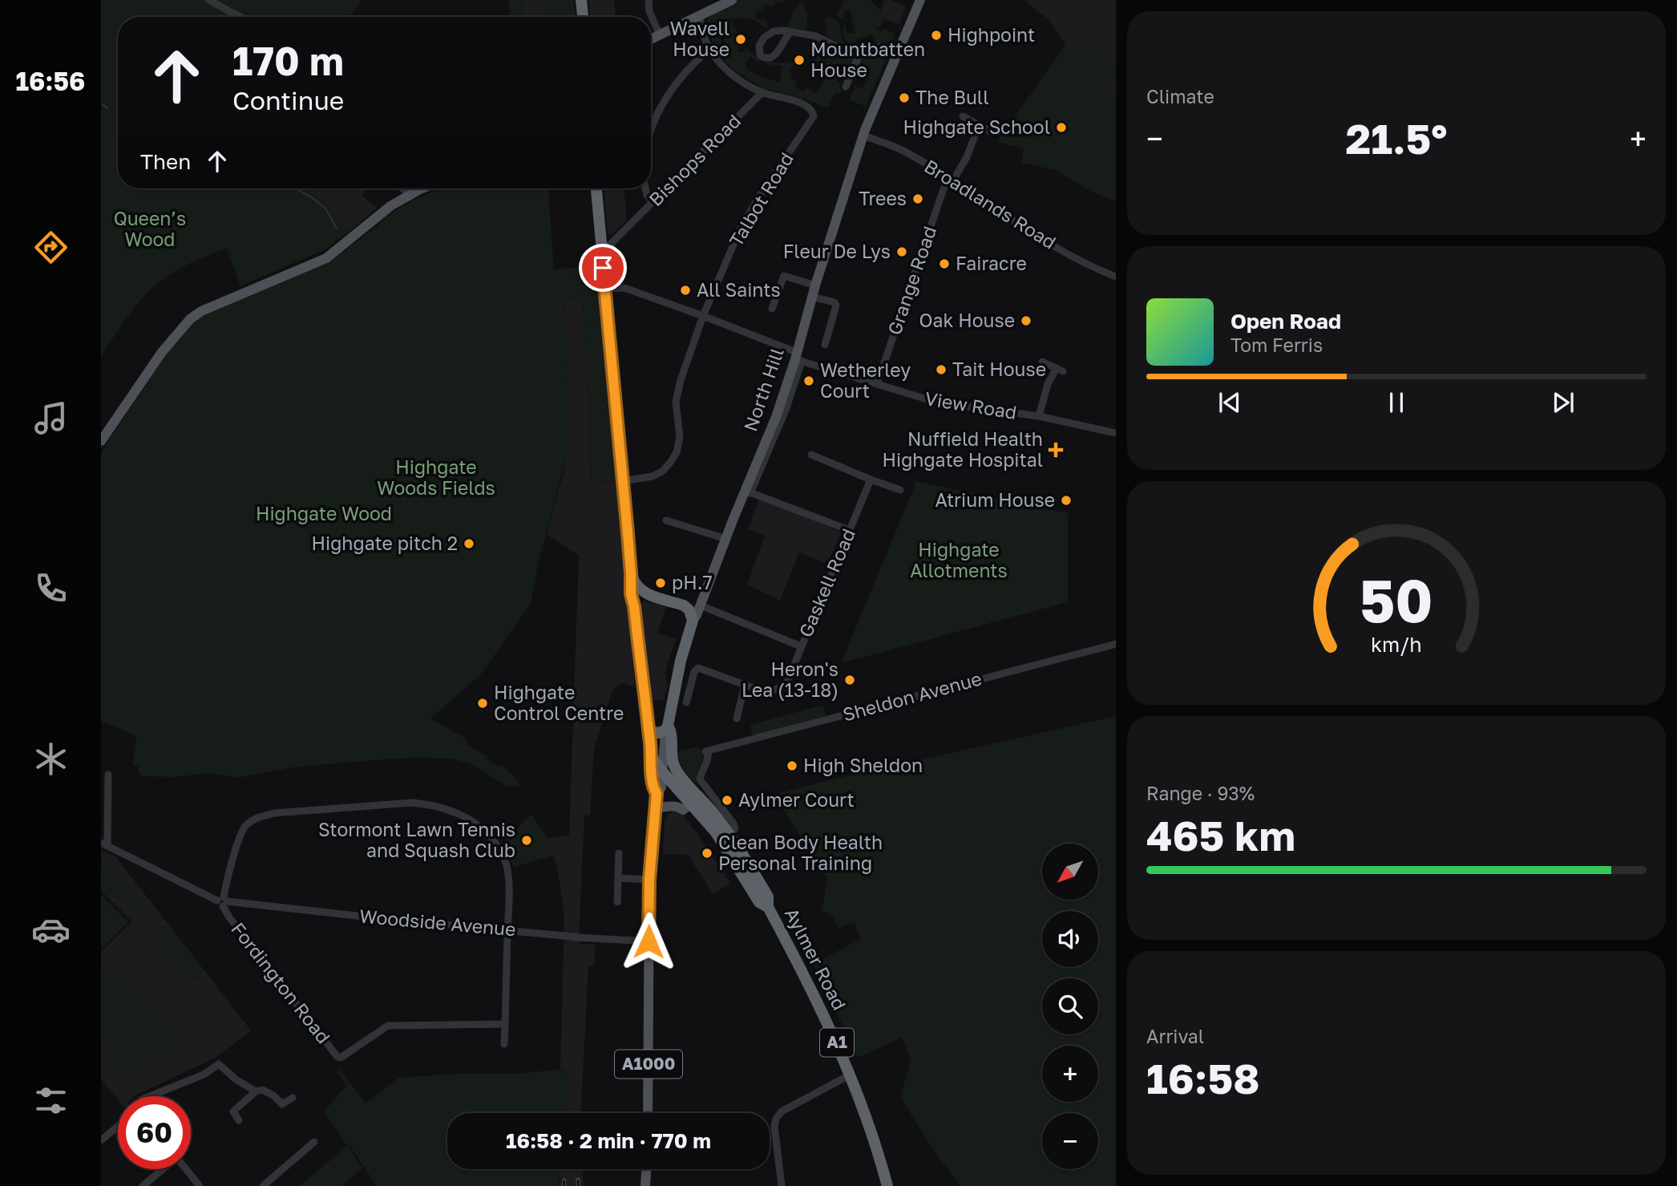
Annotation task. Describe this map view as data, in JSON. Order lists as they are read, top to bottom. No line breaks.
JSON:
{"streets":{"highway":["Aylmer Road","A1"],"main road":["North Hill","A1000"],"street":["Bishops Road","Talbot Road","Broadlands Road","Grange Road","View Road","Gaskell Road","Sheldon Avenue","Woodside Avenue","Fordington Road"]},"crossings":[["Bishops Road","Talbot Road"],["Bishops Road","A1"],["Talbot Road","View Road"],["Talbot Road","A1"],["Broadlands Road","Grange Road"],["Broadlands Road","North Hill"],["Grange Road","View Road"],["North Hill","View Road"],["North Hill","A1"],["View Road","A1"],["Sheldon Avenue","Aylmer Road"],["Woodside Avenue","Fordington Road"],["Woodside Avenue","A1000"],["Aylmer Road","A1"],["Aylmer Road","A1000"],["A1","A1000"]],"parks":["Queen’s Wood","Highgate Woods Fields","Highgate Wood","Highgate Allotments"],"places":{"other":["Highpoint","Wavell House","Mountbatten House","The Bull","Highgate School","Trees","Fleur De Lys","Fairacre","All Saints","Oak House","Tait House","Wetherley Court","Atrium House","Highgate pitch 2","pH.7","Heron's Lea (13-18)","Highgate Control Centre","High Sheldon","Aylmer Court","Stormont Lawn Tennis and Squash Club","Clean Body Health Personal Training"],"health":["Nuffield Health Highgate Hospital"]},"north":"bottom left","page":{"tabs":"16:56","tile":["Climate",["Range · 93%","465 km"],["Arrival","16:58"]],"turn":["170 m","Continue"],"heat":["−","21.5°","+"],"then":"Then","song":["Open Road","Tom Ferris"],"map_buttons":["+","−"],"limit":"60","trip":"16:58 · 2 min · 770 m","gauge":["50","km/h"]}}
